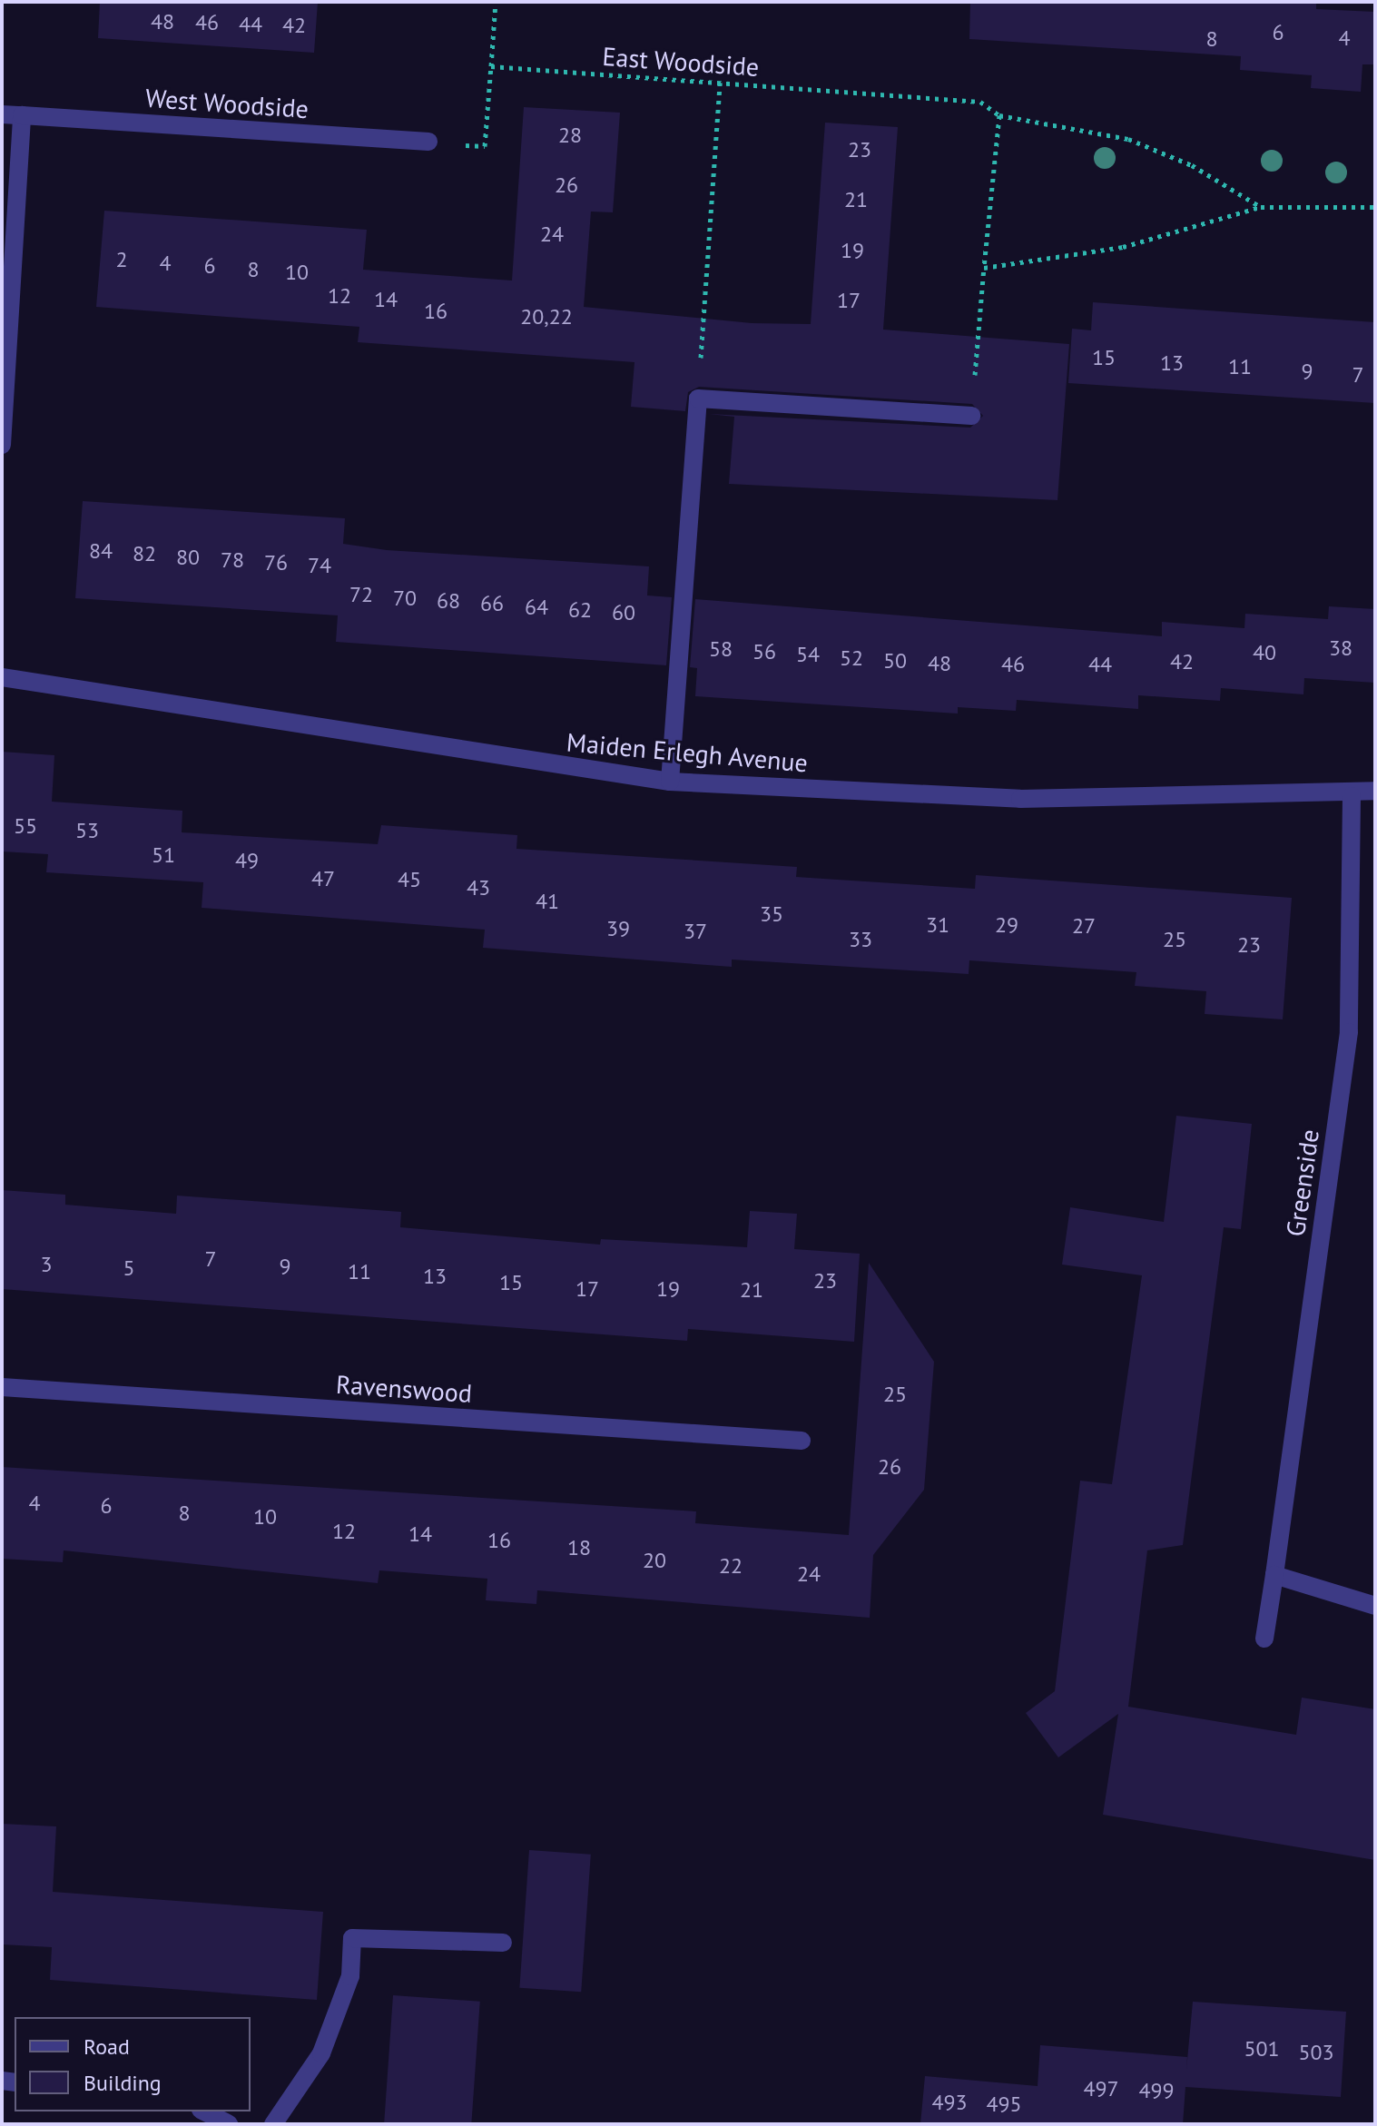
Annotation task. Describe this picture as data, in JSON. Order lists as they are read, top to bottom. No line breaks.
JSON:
{"streets":{"street":["West Woodside","Maiden Erlegh Avenue","Greenside","Ravenswood"],"path":["East Woodside"]},"crossings":[["Maiden Erlegh Avenue","Greenside"]],"house_numbers":["48","46","44","42","6","4","8","28","23","26","21","24","19","2","4","6","8","10","12","14","17","16","20,22","15","13","11","9","7","84","82","80","78","76","74","72","70","68","66","64","62","60","38","58","56","40","54","52","50","42","48","46","44","55","53","51","49","47","45","43","41","35","31","29","27","39","37","33","25","23","7","3","9","5","11","13","23","15","17","19","21","25","26","4","6","8","10","12","14","16","18","20","22","24","501","503","497","499","493","495"],"legend":["Road","Building"]}
